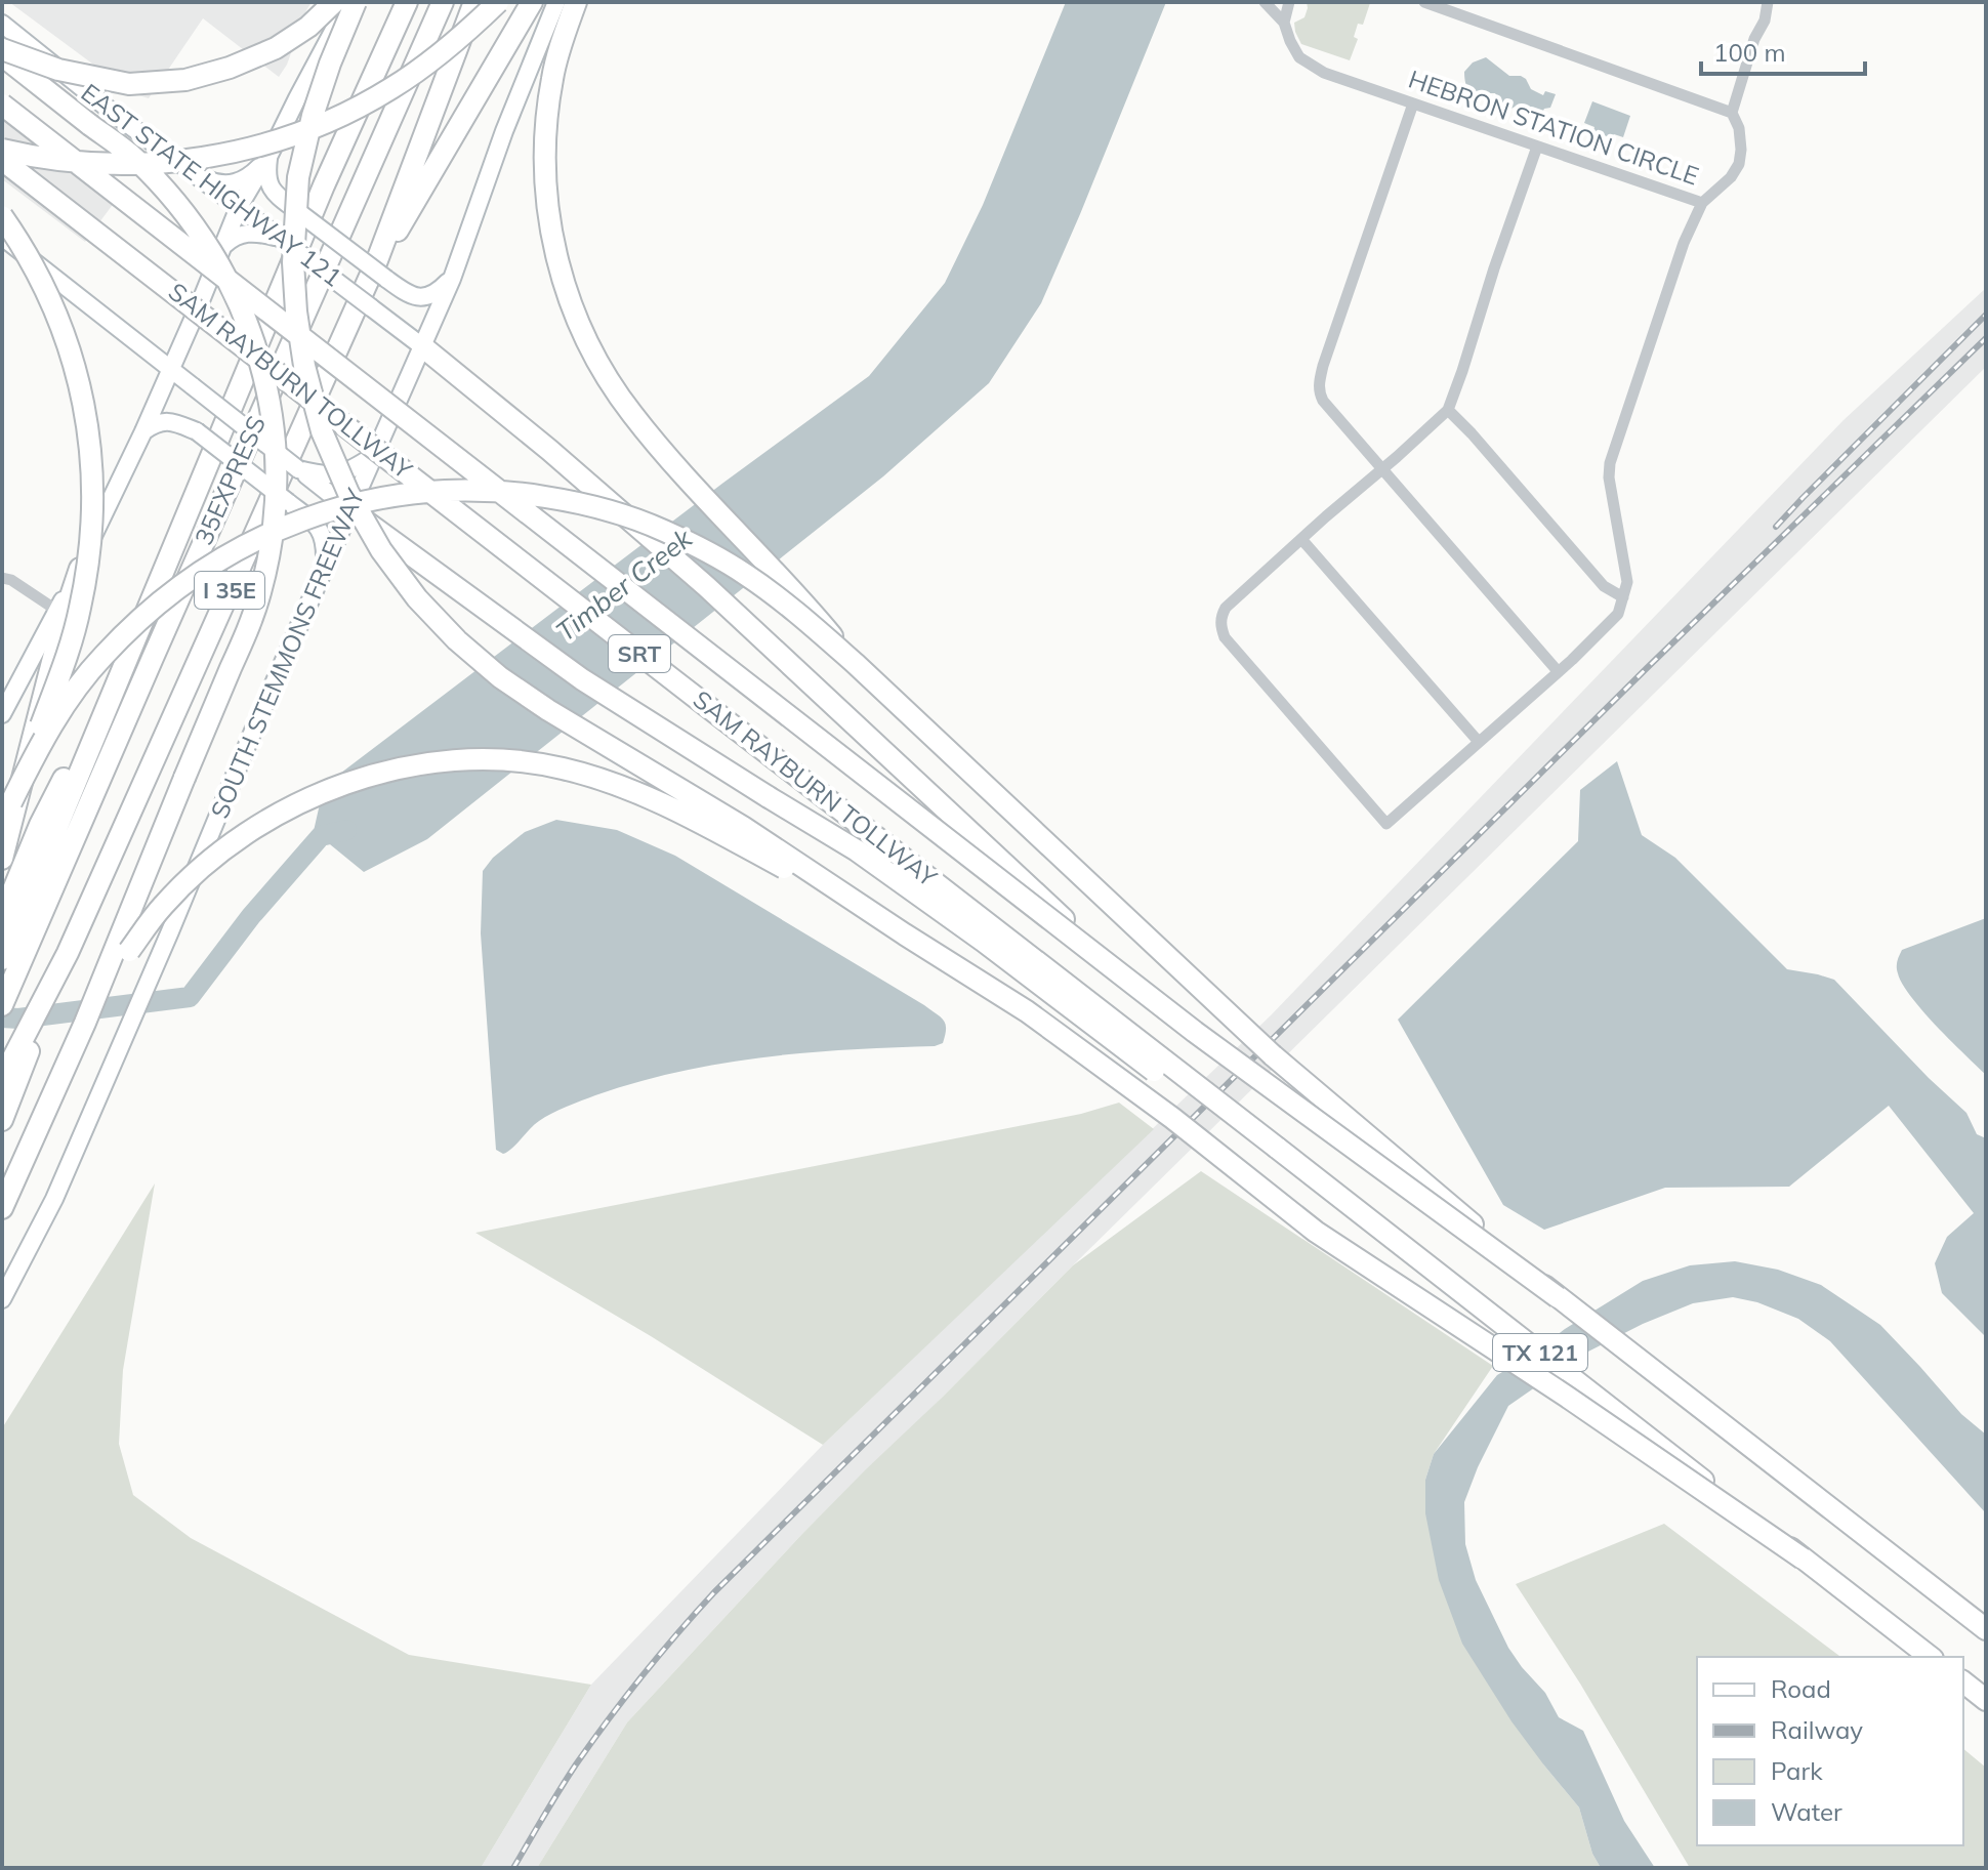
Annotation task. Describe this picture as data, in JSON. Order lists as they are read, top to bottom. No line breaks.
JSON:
{"streets":{"highway":["SAM RAYBURN TOLLWAY","35EXPRESS","I 35E","SRT","TX 121"],"main road":["EAST STATE HIGHWAY 121","SOUTH STEMMONS FREEWAY"],"street":["HEBRON STATION CIRCLE"]},"crossings":[["EAST STATE HIGHWAY 121","SOUTH STEMMONS FREEWAY"],["SAM RAYBURN TOLLWAY","TX 121"],["35EXPRESS","I 35E"]],"water":["Timber Creek"],"legend":["Road","Railway","Park","Water"],"scale_bar":"100 m"}
